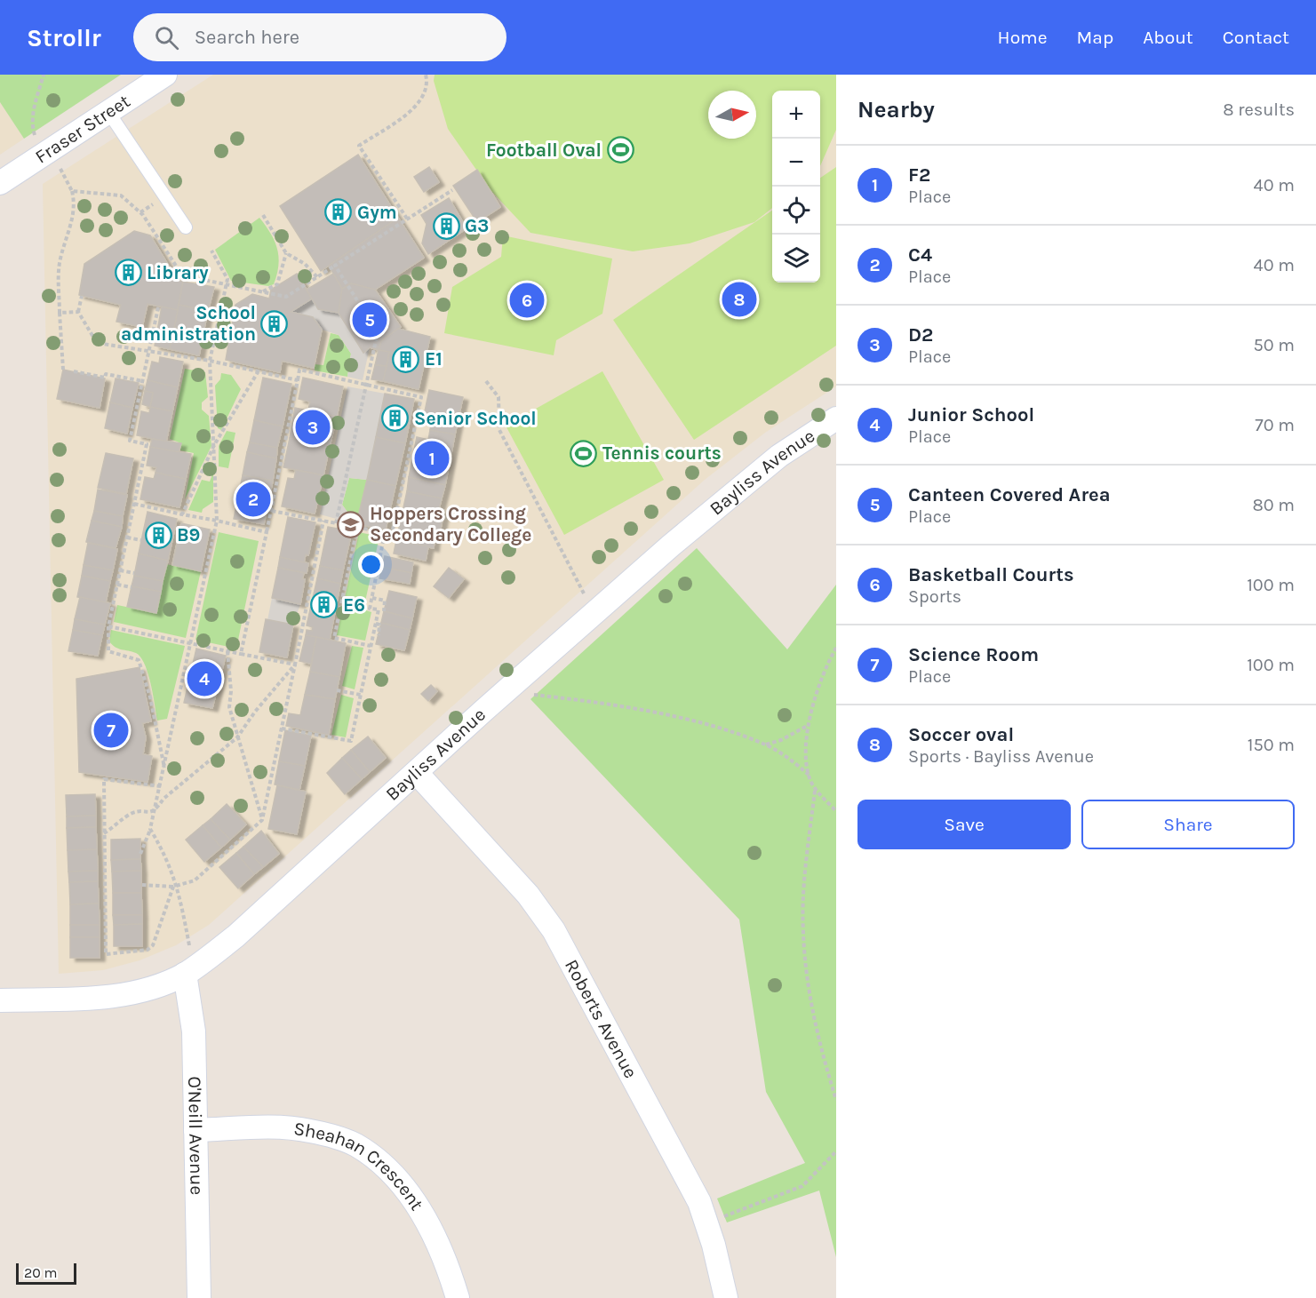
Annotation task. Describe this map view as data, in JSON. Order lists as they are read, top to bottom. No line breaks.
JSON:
{"streets":{"street":["Fraser Street","Bayliss Avenue","Roberts Avenue","O'Neill Avenue","Sheahan Crescent"]},"crossings":[["Bayliss Avenue","Roberts Avenue"],["Bayliss Avenue","O'Neill Avenue"],["O'Neill Avenue","Sheahan Crescent"]],"places":{"sports":["Football Oval","Tennis courts"],"building":["Gym","G3","Library","School administration","E1","Senior School","B9","E6"],"school or university":["Hoppers Crossing Secondary College"]},"scale_bar":"20 m","north":"right","page":{"header":"Strollr","search":"Search here","nav":["Home","Map","About","Contact"],"heading":["Nearby","8 results"],"map_buttons":["+","−"],"list":[{"mark":"1","name":"F2","note":"Place","value":"40 m"},{"mark":"2","name":"C4","note":"Place","value":"40 m"},{"mark":"3","name":"D2","note":"Place","value":"50 m"},{"mark":"4","name":"Junior School","note":"Place","value":"70 m"},{"mark":"5","name":"Canteen Covered Area","note":"Place","value":"80 m"},{"mark":"6","name":"Basketball Courts","note":"Sports","value":"100 m"},{"mark":"7","name":"Science Room","note":"Place","value":"100 m"},{"mark":"8","name":"Soccer oval","note":"Sports · Bayliss Avenue","value":"150 m"}],"pins":["8","6","5","3","1","2","4","7"],"buttons":["Save","Share"],"scale":"20 m"}}
